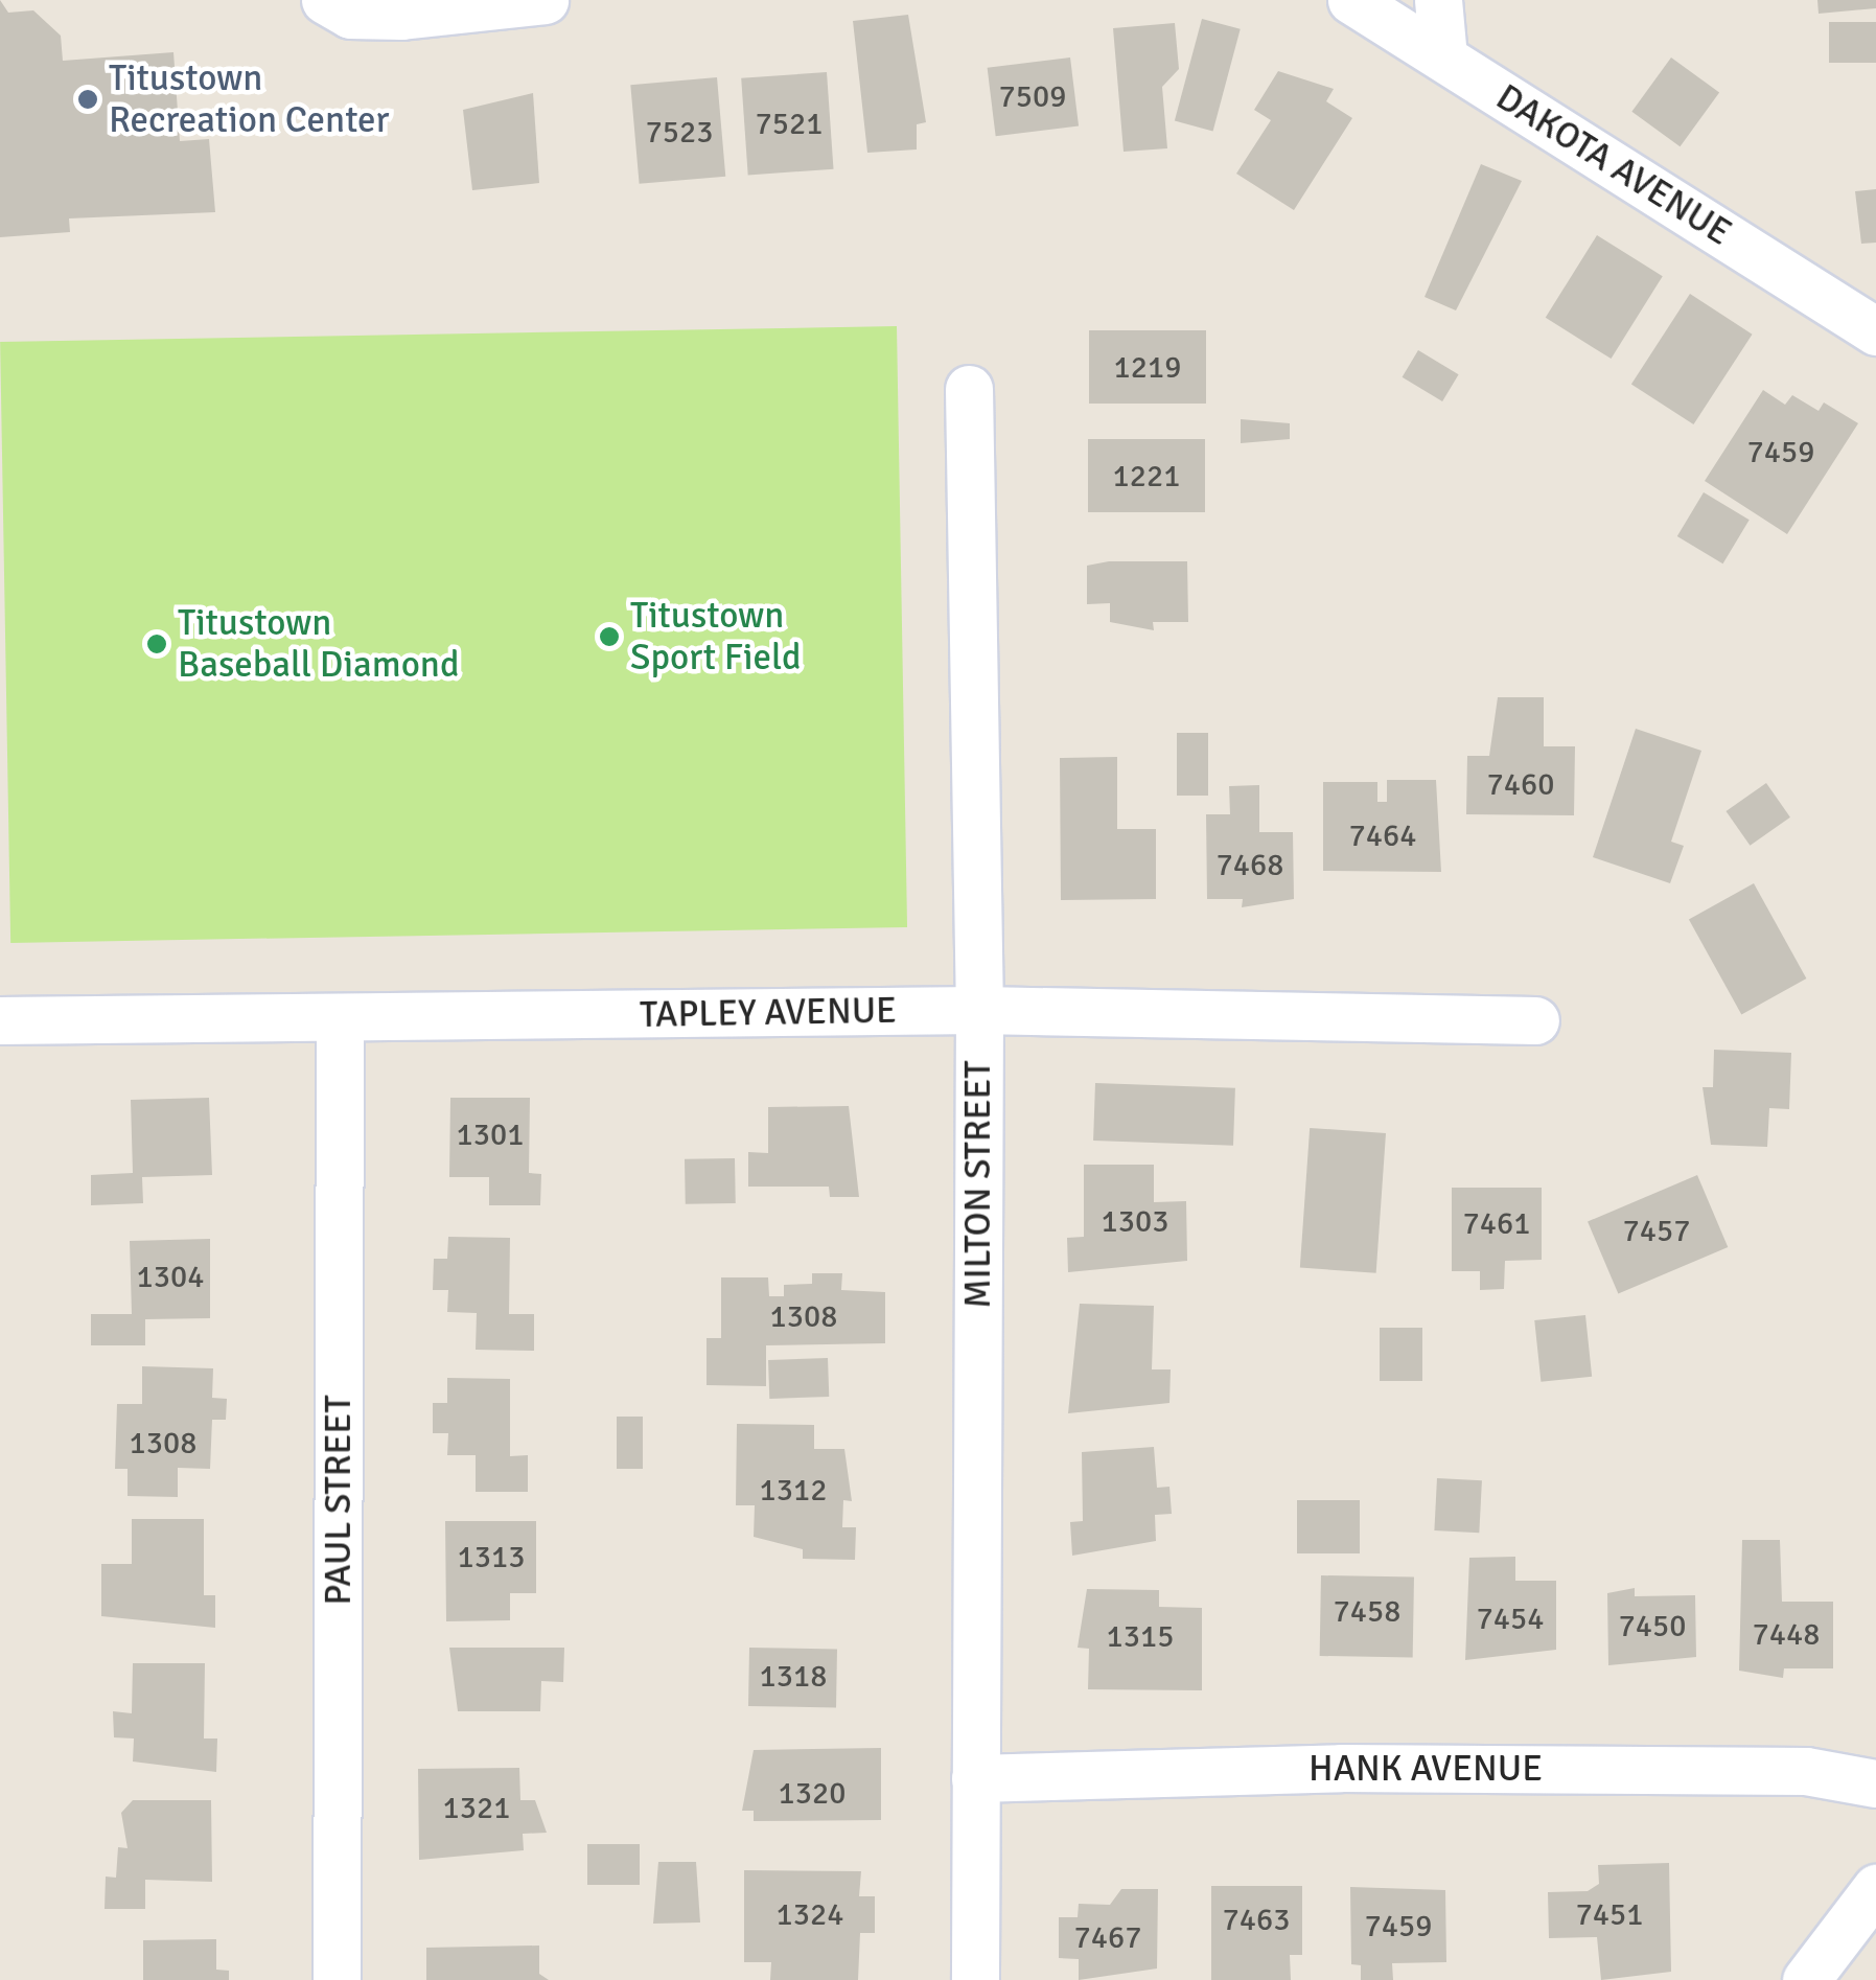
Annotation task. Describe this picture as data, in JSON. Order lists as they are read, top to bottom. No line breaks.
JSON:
{"streets":{"street":["DAKOTA AVENUE","TAPLEY AVENUE","MILTON STREET","PAUL STREET","HANK AVENUE"]},"crossings":[["TAPLEY AVENUE","MILTON STREET"],["TAPLEY AVENUE","PAUL STREET"],["MILTON STREET","HANK AVENUE"]],"places":["Titustown Recreation Center","Titustown Sport Field","Titustown Baseball Diamond"],"house_numbers":["7509","7521","7523","1219","7459","1221","7460","7464","7468","1301","1303","7461","7457","1304","1308","1308","1312","1313","7458","7454","7450","7448","1315","1318","1320","1321","1324","7451","7463","7459","7467"]}
